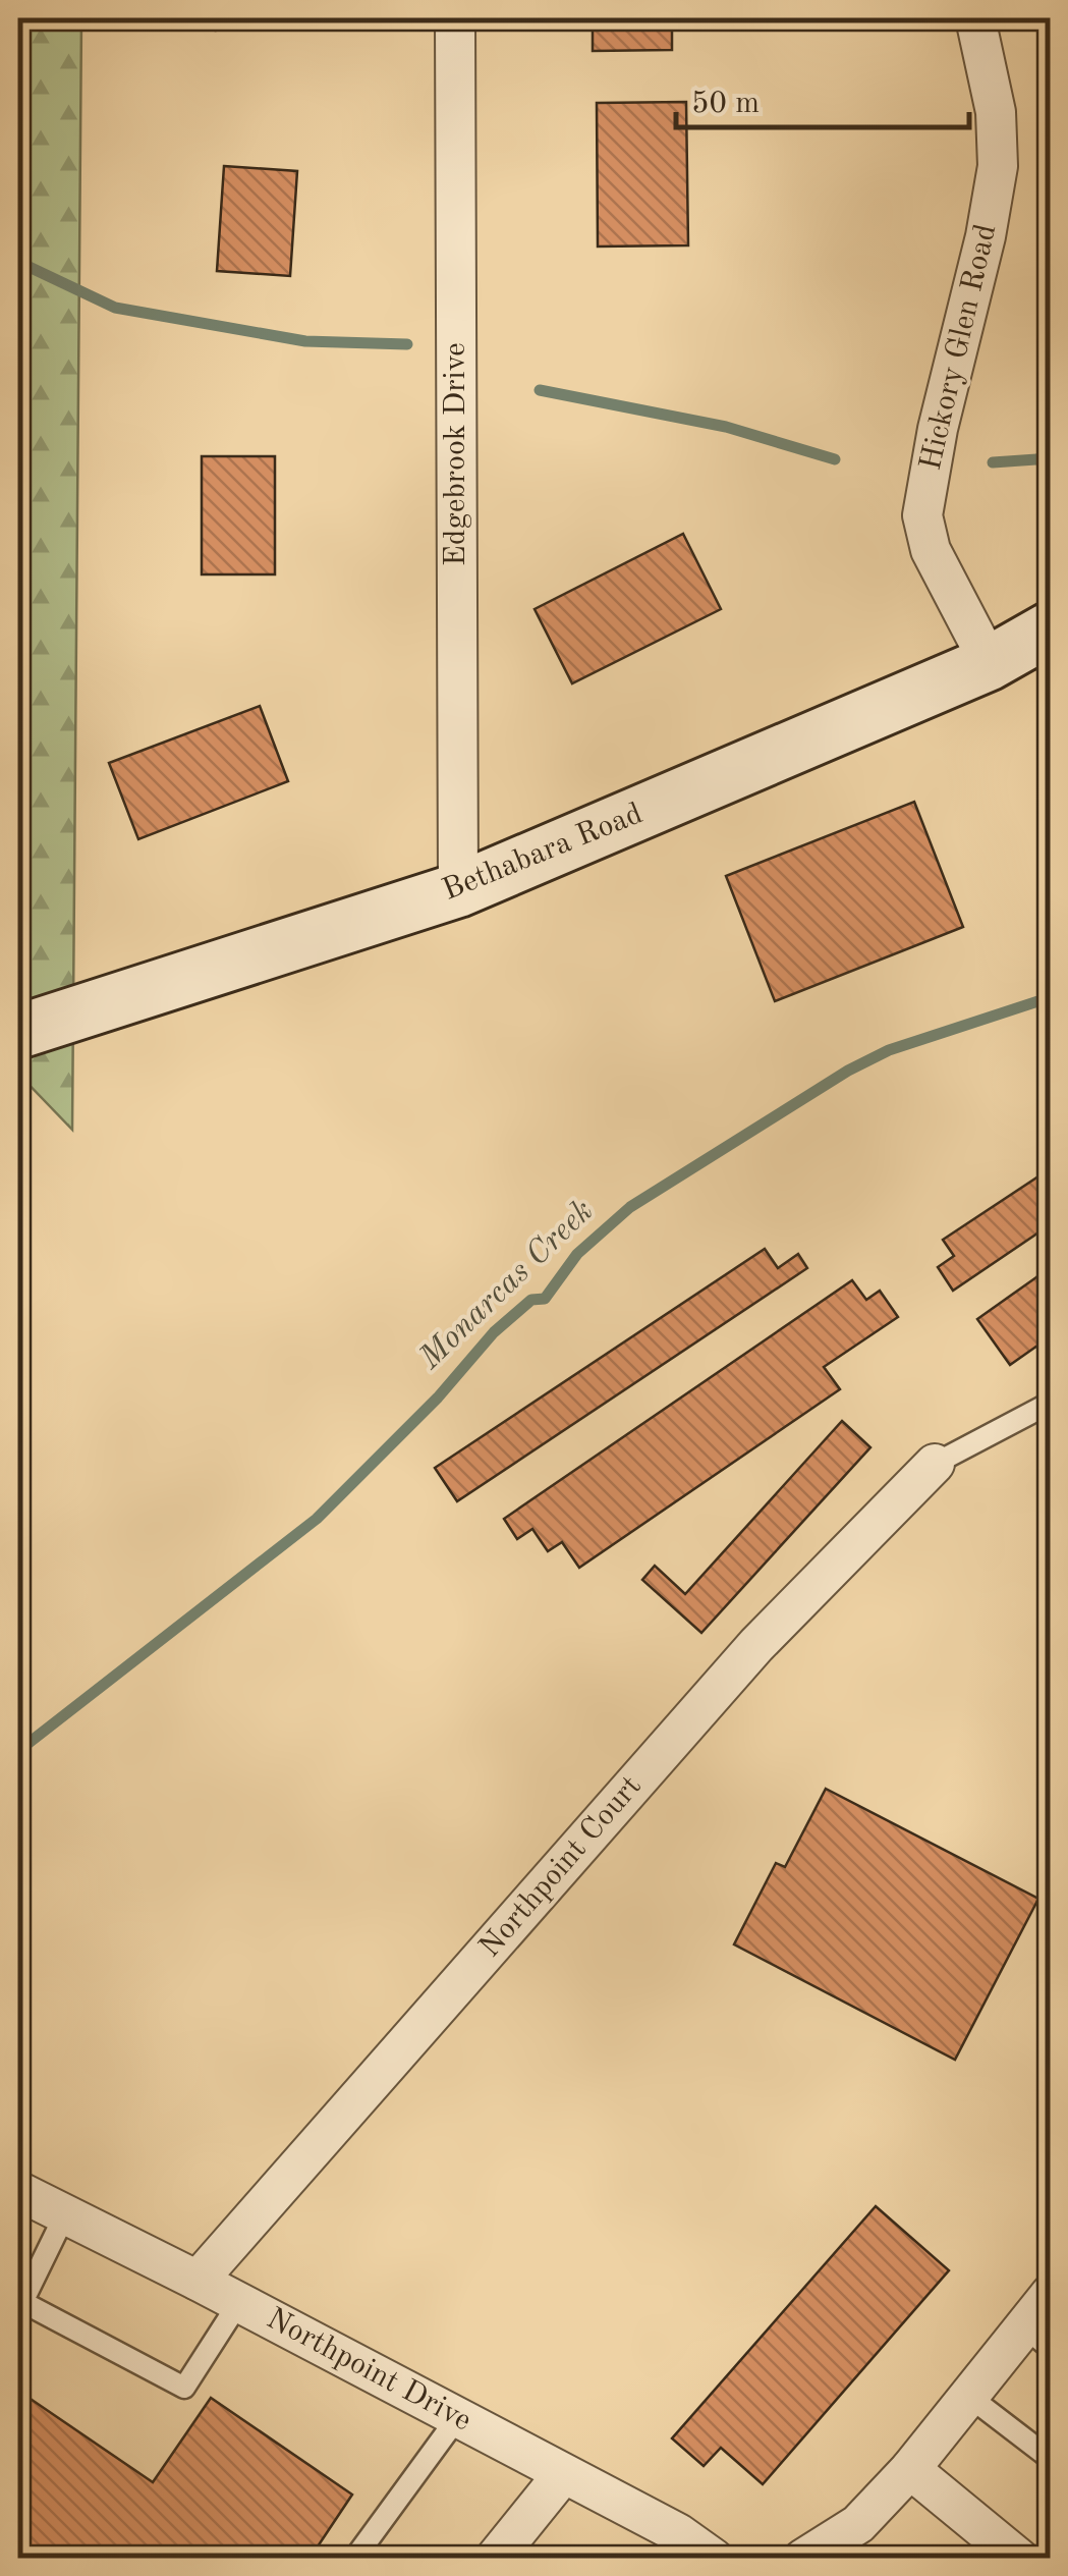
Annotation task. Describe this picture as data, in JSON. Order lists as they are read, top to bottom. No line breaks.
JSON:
{"streets":{"street":["Hickory Glen Road","Edgebrook Drive","Bethabara Road","Northpoint Court","Northpoint Drive"]},"crossings":[["Hickory Glen Road","Bethabara Road"],["Edgebrook Drive","Bethabara Road"],["Northpoint Court","Northpoint Drive"]],"water":["Monarcas Creek"],"scale_bar":"50 m"}
